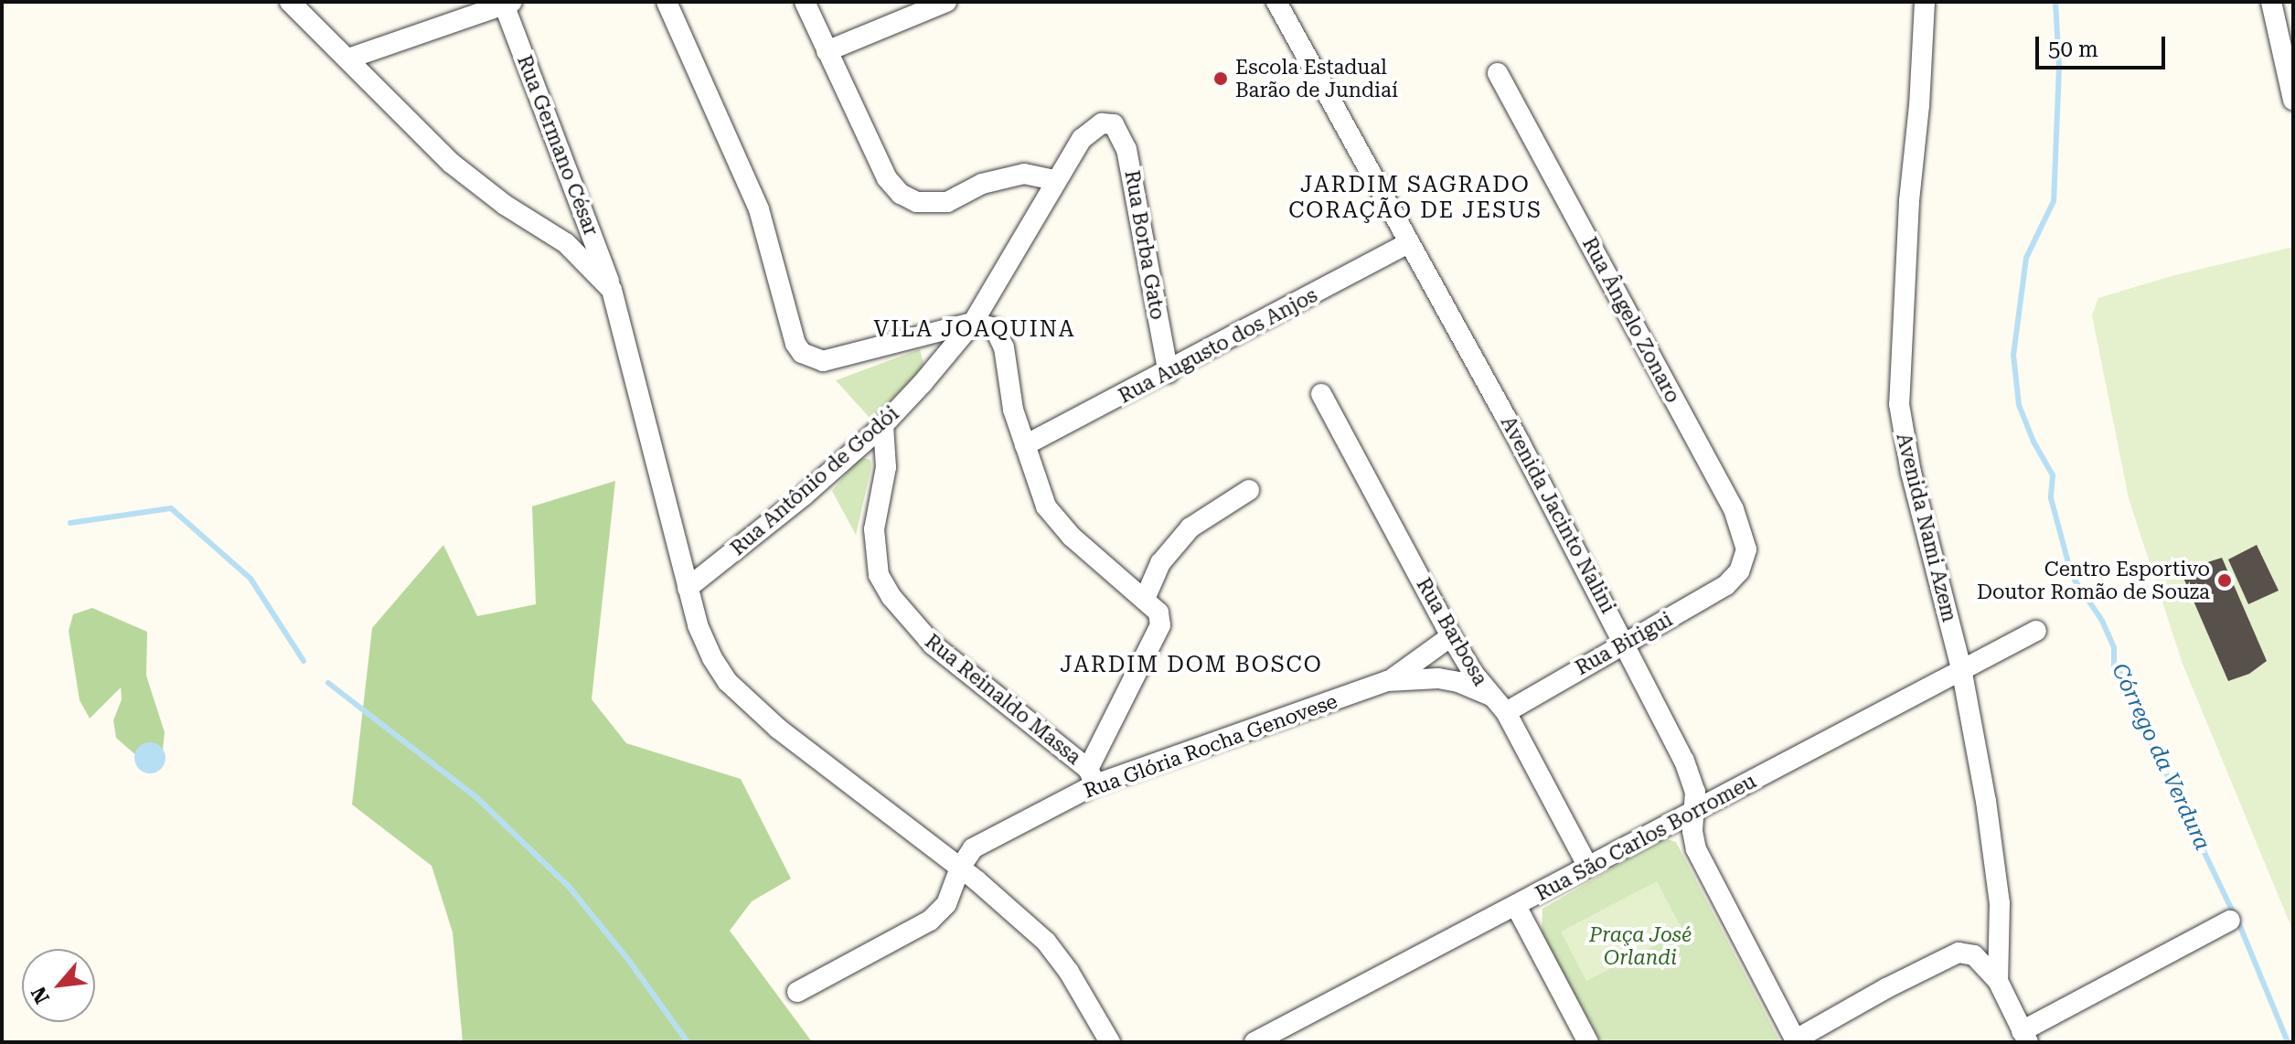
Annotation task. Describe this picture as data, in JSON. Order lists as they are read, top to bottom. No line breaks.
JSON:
{"streets":{"street":["Rua Germano César","Rua Borba Gato","Rua Ângelo Zonaro","Rua Augusto dos Anjos","Rua Antônio de Godói","Avenida Jacinto Nalini","Avenida Nami Azem","Rua Barbosa","Rua Birigui","Rua Reinaldo Massa","Rua Glória Rocha Genovese","Rua São Carlos Borromeu"]},"crossings":[["Rua Germano César","Rua Antônio de Godói"],["Rua Germano César","Rua Glória Rocha Genovese"],["Rua Borba Gato","Rua Augusto dos Anjos"],["Rua Borba Gato","Rua Antônio de Godói"],["Rua Ângelo Zonaro","Rua Birigui"],["Rua Augusto dos Anjos","Avenida Jacinto Nalini"],["Rua Antônio de Godói","Rua Reinaldo Massa"],["Avenida Jacinto Nalini","Rua Birigui"],["Avenida Jacinto Nalini","Rua São Carlos Borromeu"],["Avenida Nami Azem","Rua São Carlos Borromeu"],["Rua Barbosa","Rua Birigui"],["Rua Barbosa","Rua Glória Rocha Genovese"],["Rua Barbosa","Rua São Carlos Borromeu"],["Rua Reinaldo Massa","Rua Glória Rocha Genovese"]],"districts":["JARDIM SAGRADO CORAÇÃO DE JESUS","VILA JOAQUINA","JARDIM DOM BOSCO"],"water":["Córrego da Verdura"],"parks":["Praça José Orlandi"],"places":["Escola Estadual Barão de Jundiaí","Centro Esportivo Doutor Romão de Souza"],"scale_bar":"50 m","north":"bottom left"}
